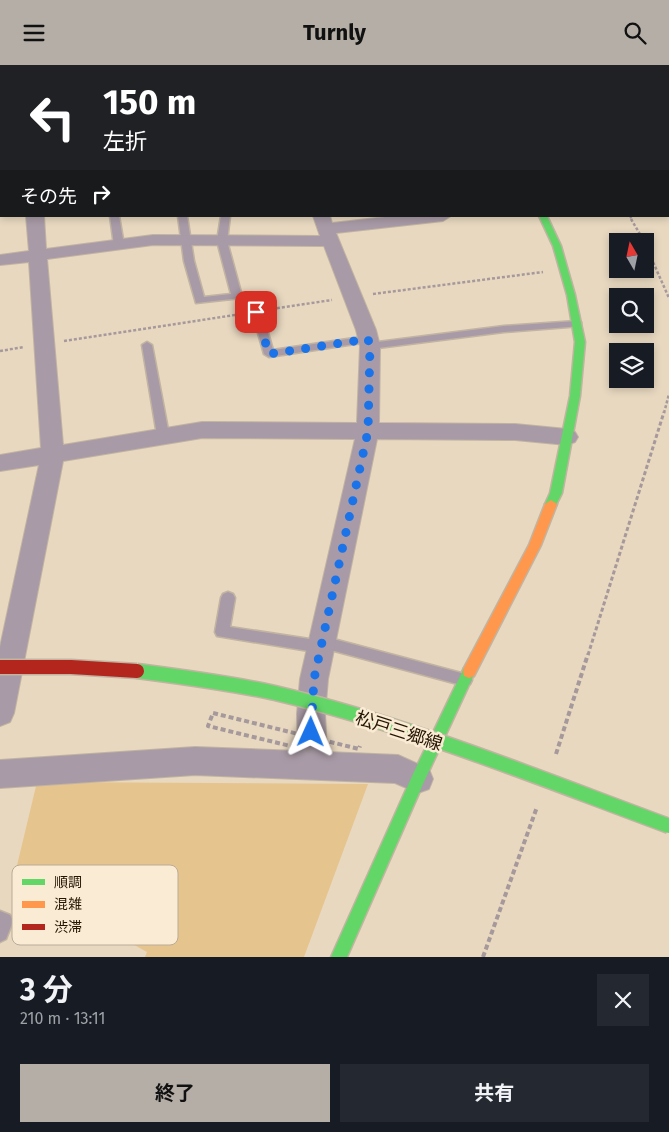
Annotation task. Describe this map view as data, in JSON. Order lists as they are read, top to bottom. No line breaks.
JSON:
{"streets":{"street":["松戸三郷線"]},"legend":["順調","混雑","渋滞"],"north":"top","page":{"header":"Turnly","turn":["150 m","左折"],"then":"その先","heading":["3 分","210 m · 13:11"],"buttons":["終了","共有"]}}
